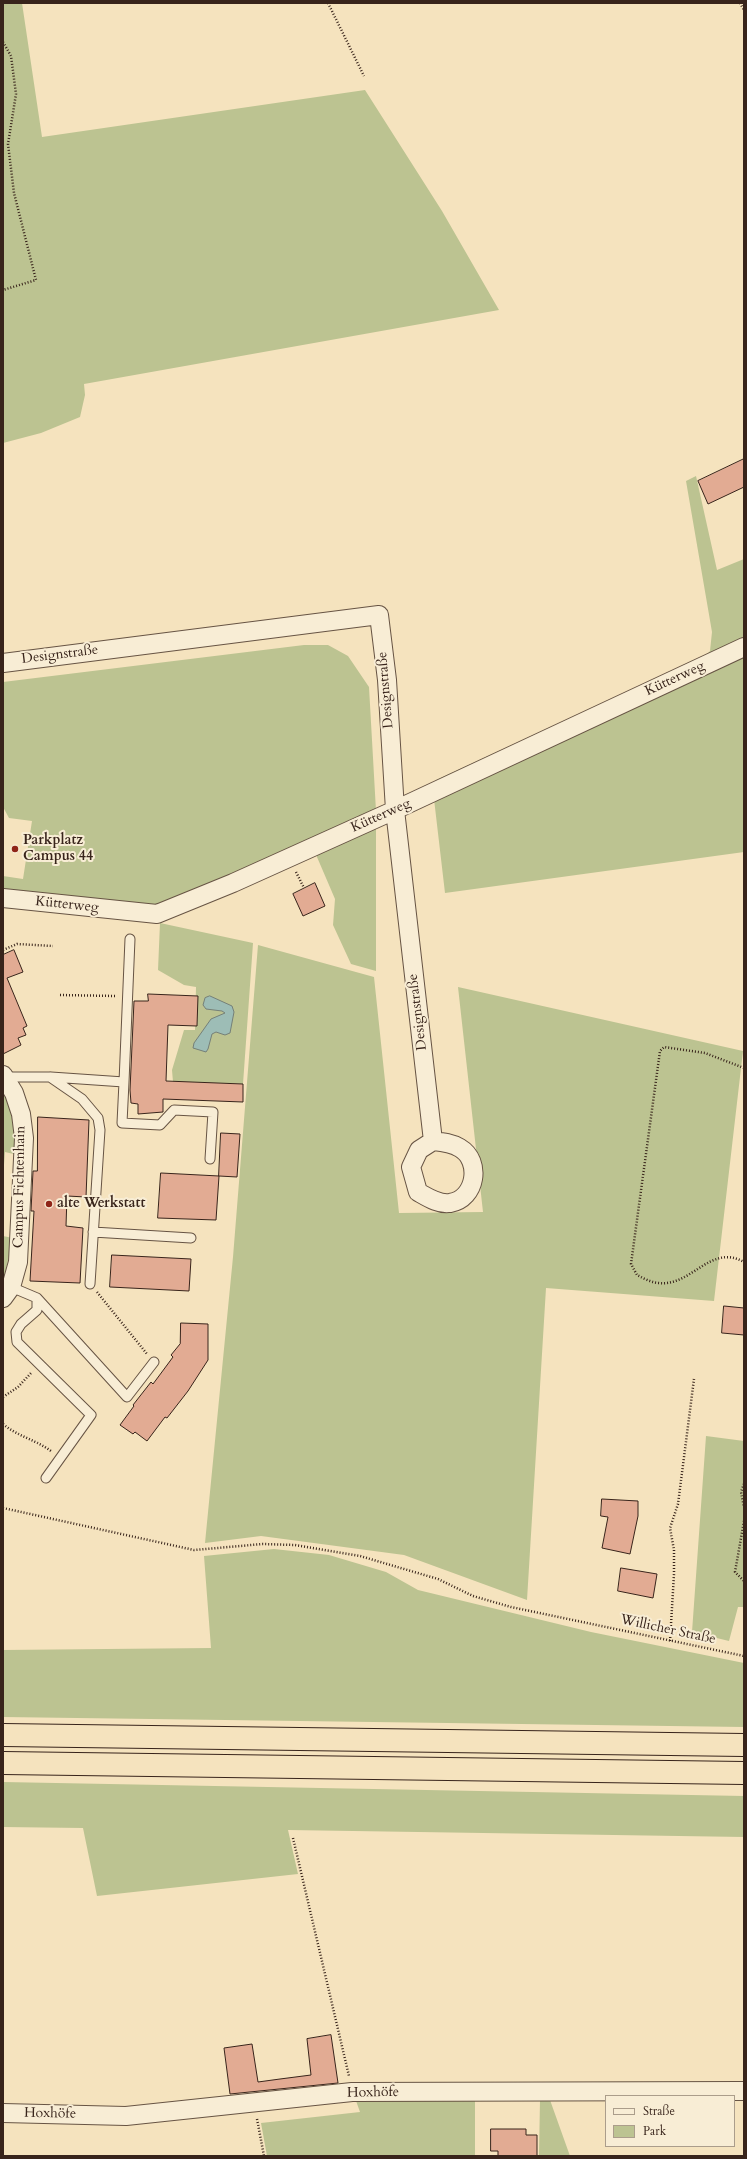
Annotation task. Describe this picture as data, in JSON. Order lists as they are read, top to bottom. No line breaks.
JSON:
{"streets":{"street":["Designstraße","Kütterweg","Campus Fichtenhain","Hoxhöfe"],"path":["Willicher Straße"]},"crossings":[["Designstraße","Kütterweg"]],"places":["Parkplatz Campus 44","alte Werkstatt"],"legend":["Straße","Park"]}
